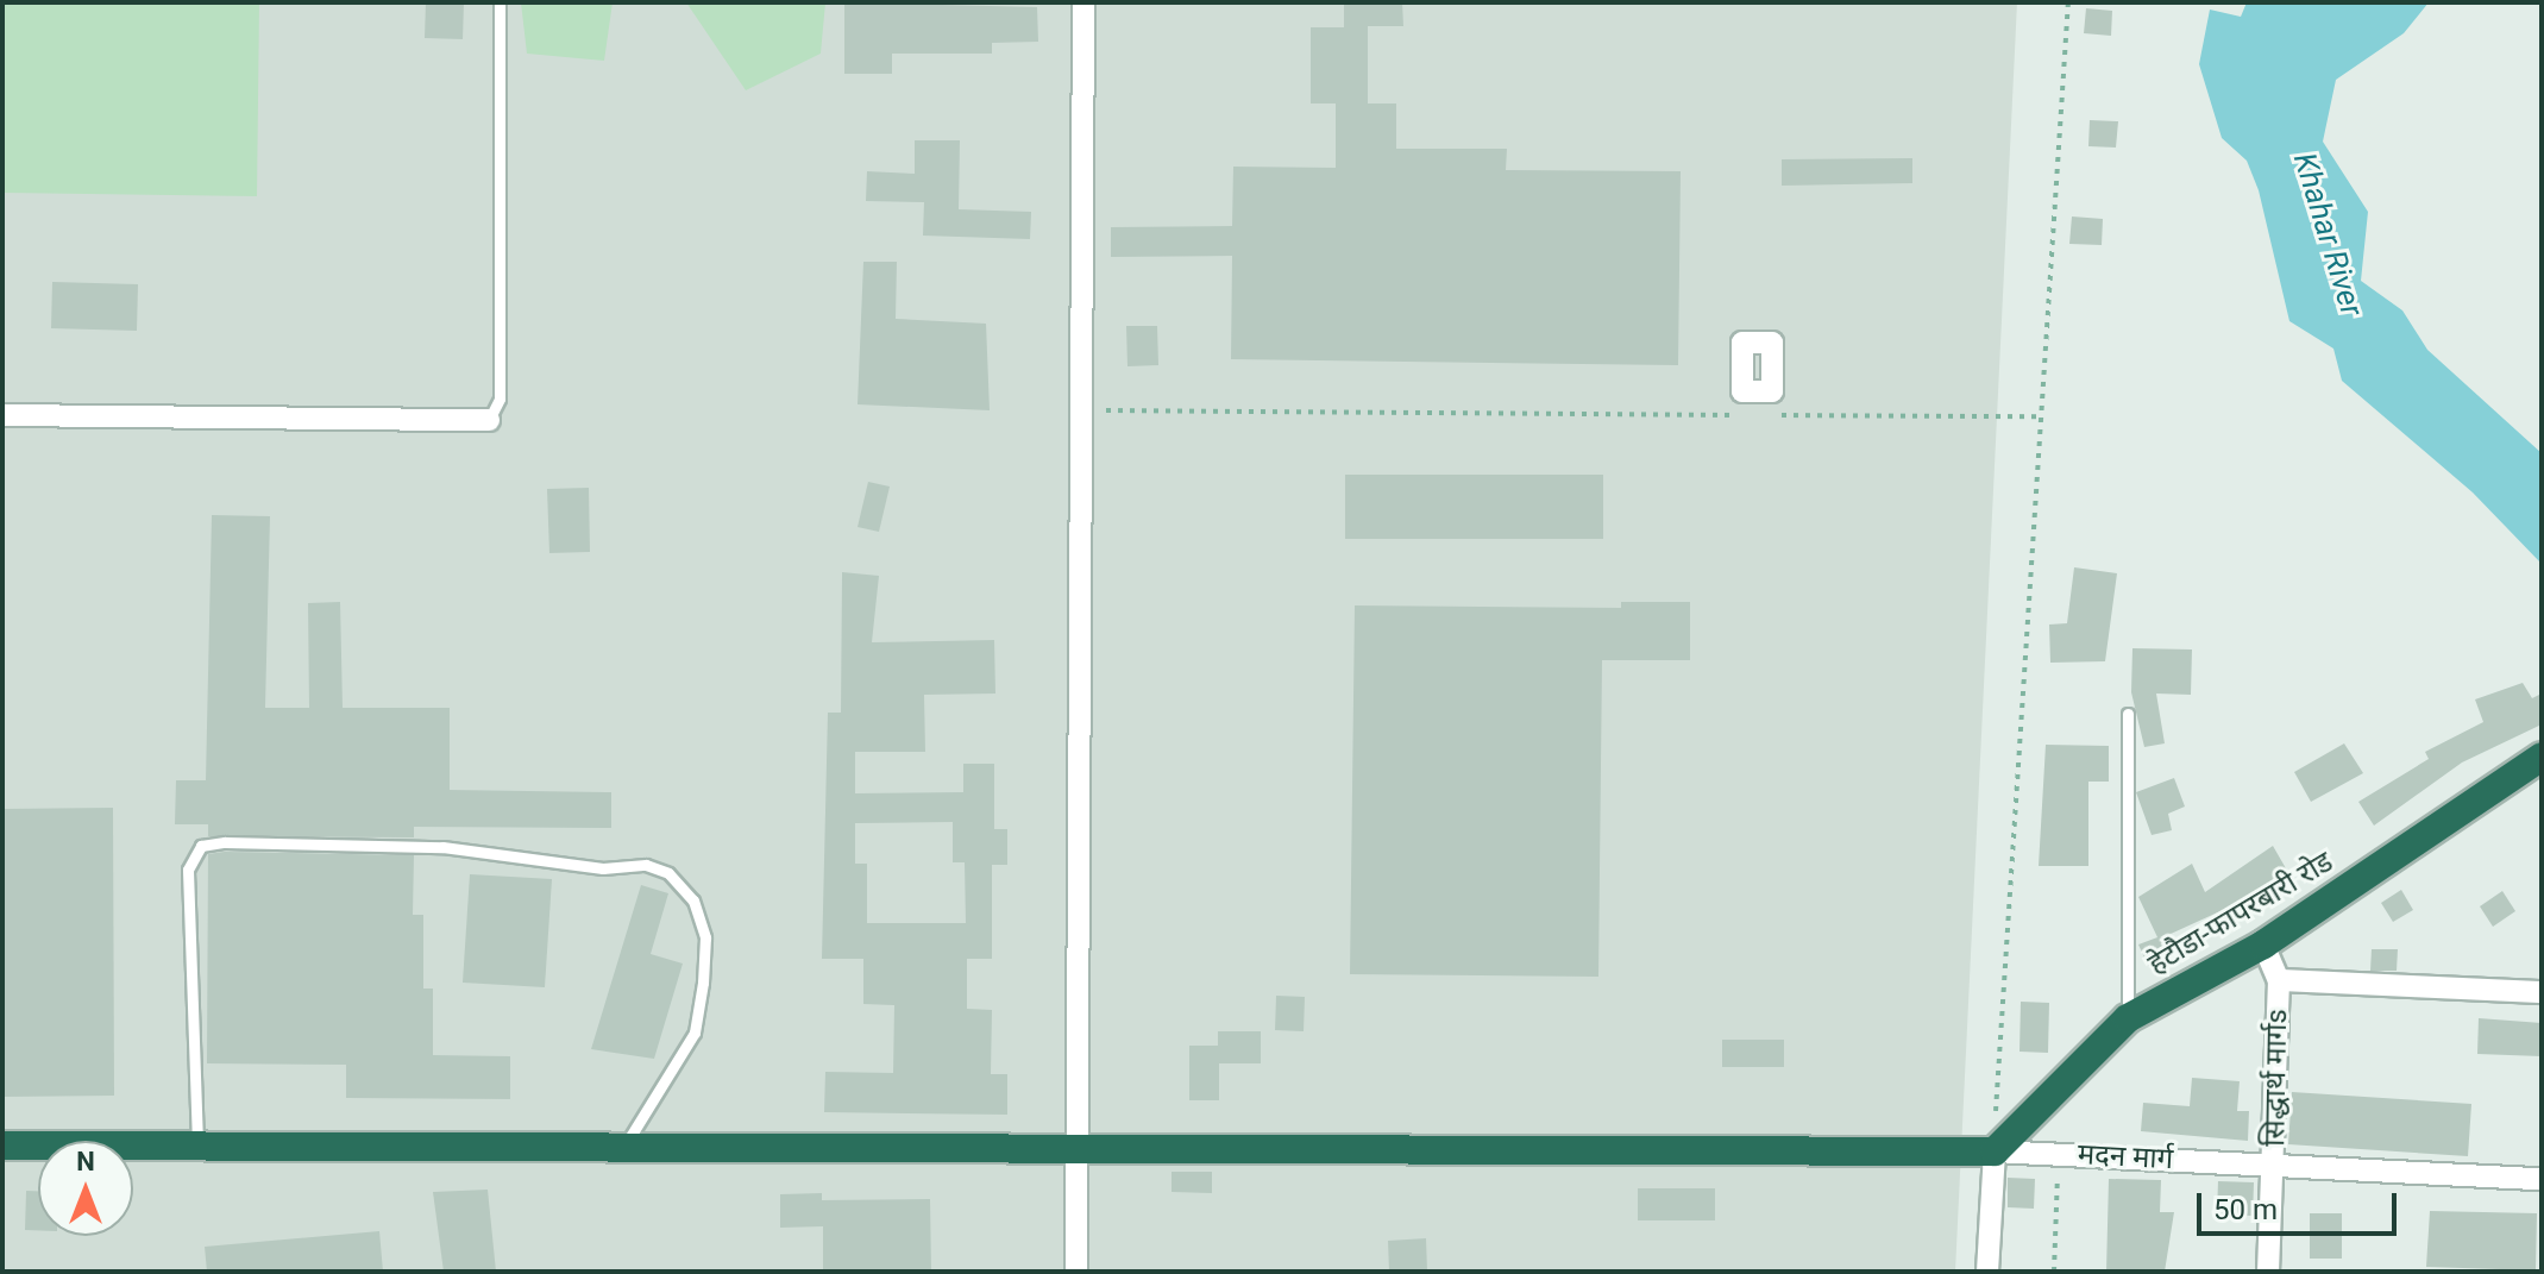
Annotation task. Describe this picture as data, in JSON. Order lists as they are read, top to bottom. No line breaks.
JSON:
{"streets":{"highway":["हेटौडा-फापरबारी रोड"],"street":["सिद्धार्थ मार्गs","मदन मार्ग"]},"crossings":[["हेटौडा-फापरबारी रोड","सिद्धार्थ मार्गs"],["हेटौडा-फापरबारी रोड","मदन मार्ग"],["सिद्धार्थ मार्गs","मदन मार्ग"]],"water":["Khahar River"],"scale_bar":"50 m","north":"top"}
